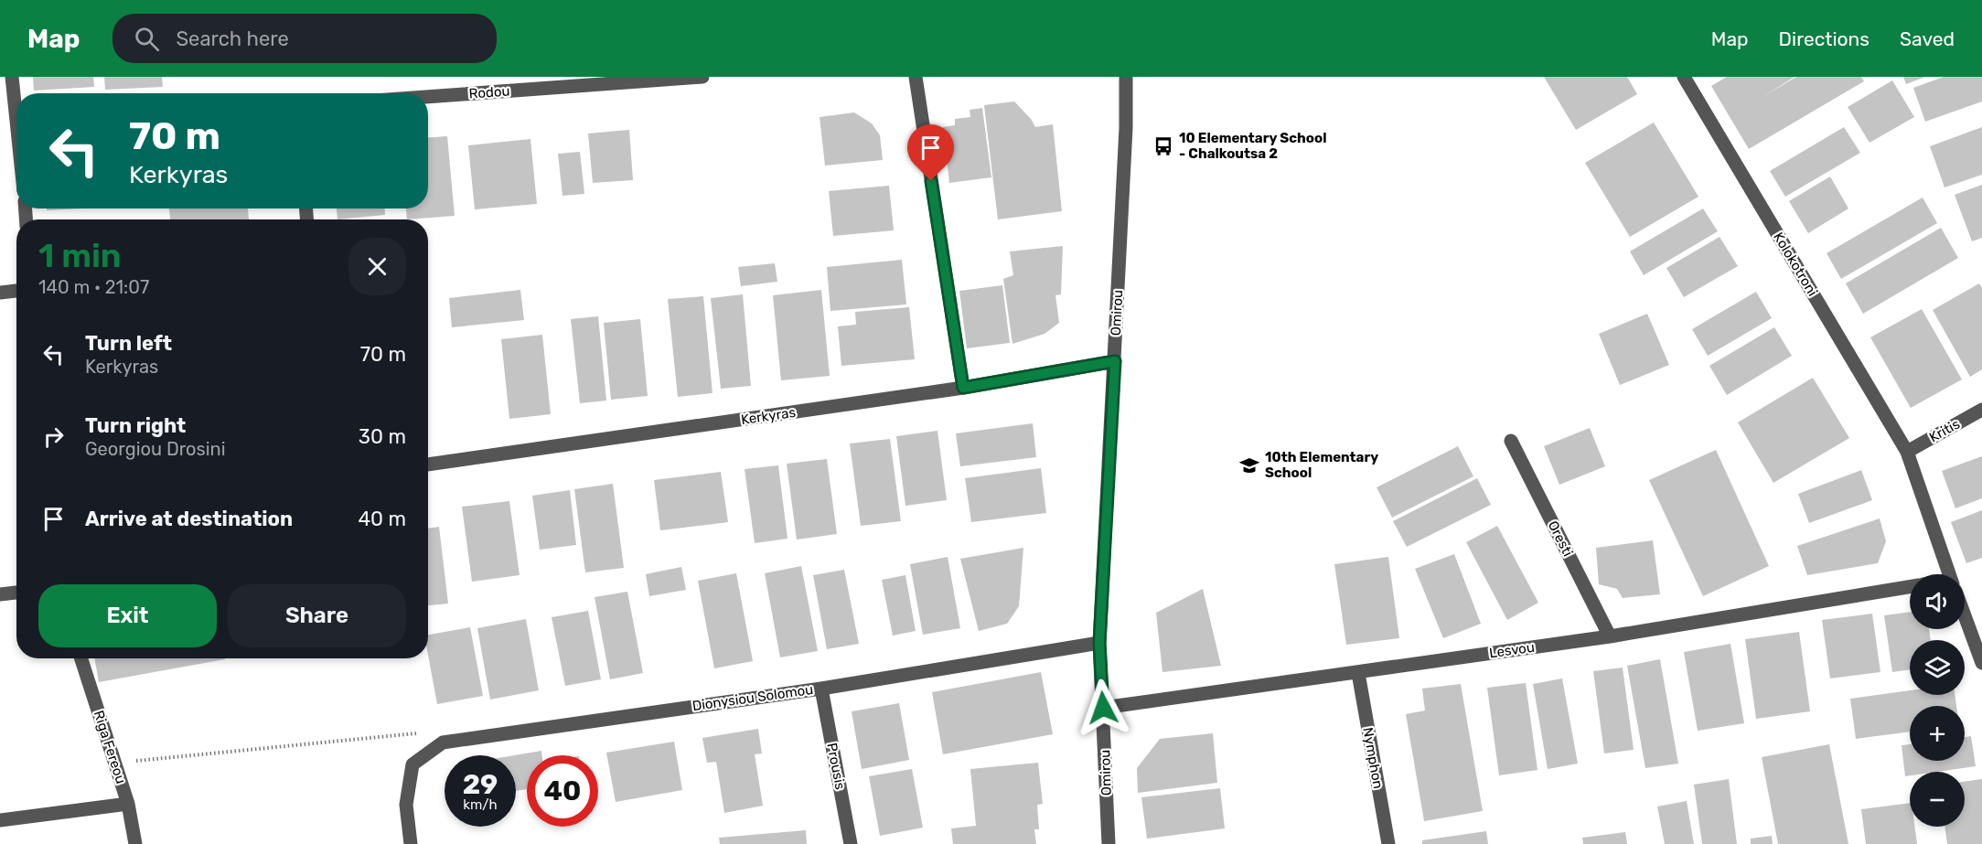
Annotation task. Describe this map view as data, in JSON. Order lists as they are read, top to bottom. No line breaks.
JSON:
{"streets":{"street":["Rodou","Kolokotroni","Omirou","Kerkyras","Kritis","Oresti","Lesvou","Dionysiou Solomou","Riga Fereou","Nymphon","Prousis"]},"crossings":[["Kolokotroni","Kritis"],["Omirou","Kerkyras"],["Omirou","Lesvou"],["Omirou","Dionysiou Solomou"],["Oresti","Lesvou"],["Lesvou","Nymphon"],["Dionysiou Solomou","Prousis"]],"places":{"bus stop":["10 Elementary School - Chalkoutsa 2"],"school or university":["10th Elementary School"]},"page":{"header":"Map","search":"Search here","nav":["Map","Directions","Saved"],"turn":["70 m","Kerkyras"],"heading":["1 min","140 m · 21:07"],"list":[{"name":"Turn left","note":"Kerkyras","value":"70 m"},{"name":"Turn right","note":"Georgiou Drosini","value":"30 m"},{"name":"Arrive at destination","value":"40 m"}],"buttons":["Exit","Share"],"map_buttons":["+","−"],"speed":"29 km/h","limit":"40"}}
